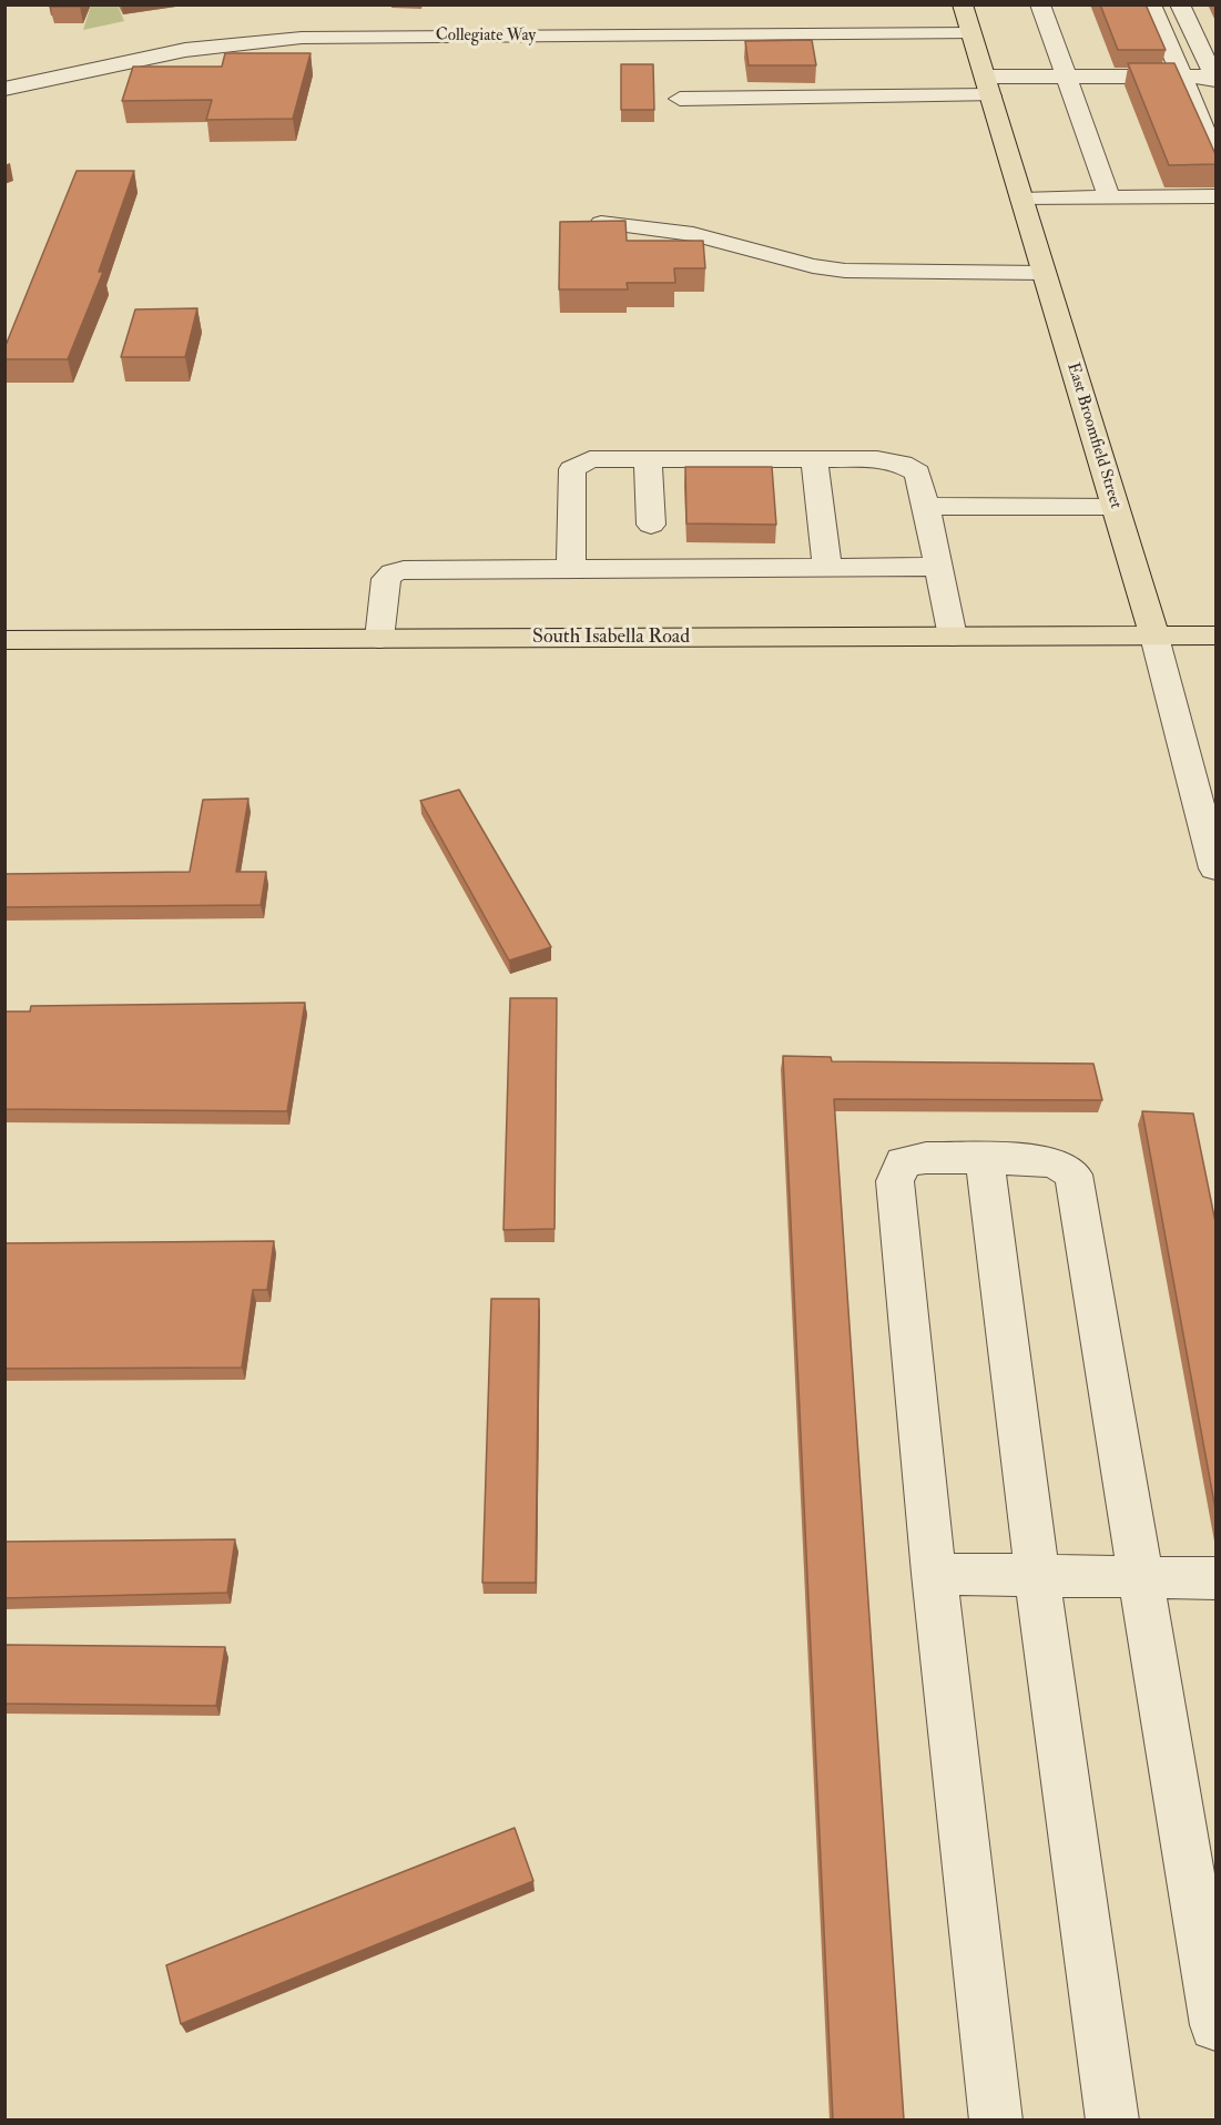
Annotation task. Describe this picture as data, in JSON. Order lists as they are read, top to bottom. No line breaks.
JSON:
{"streets":{"main road":["East Broomfield Street","South Isabella Road"],"street":["Collegiate Way"]},"crossings":[["Collegiate Way","East Broomfield Street"],["East Broomfield Street","South Isabella Road"]]}
